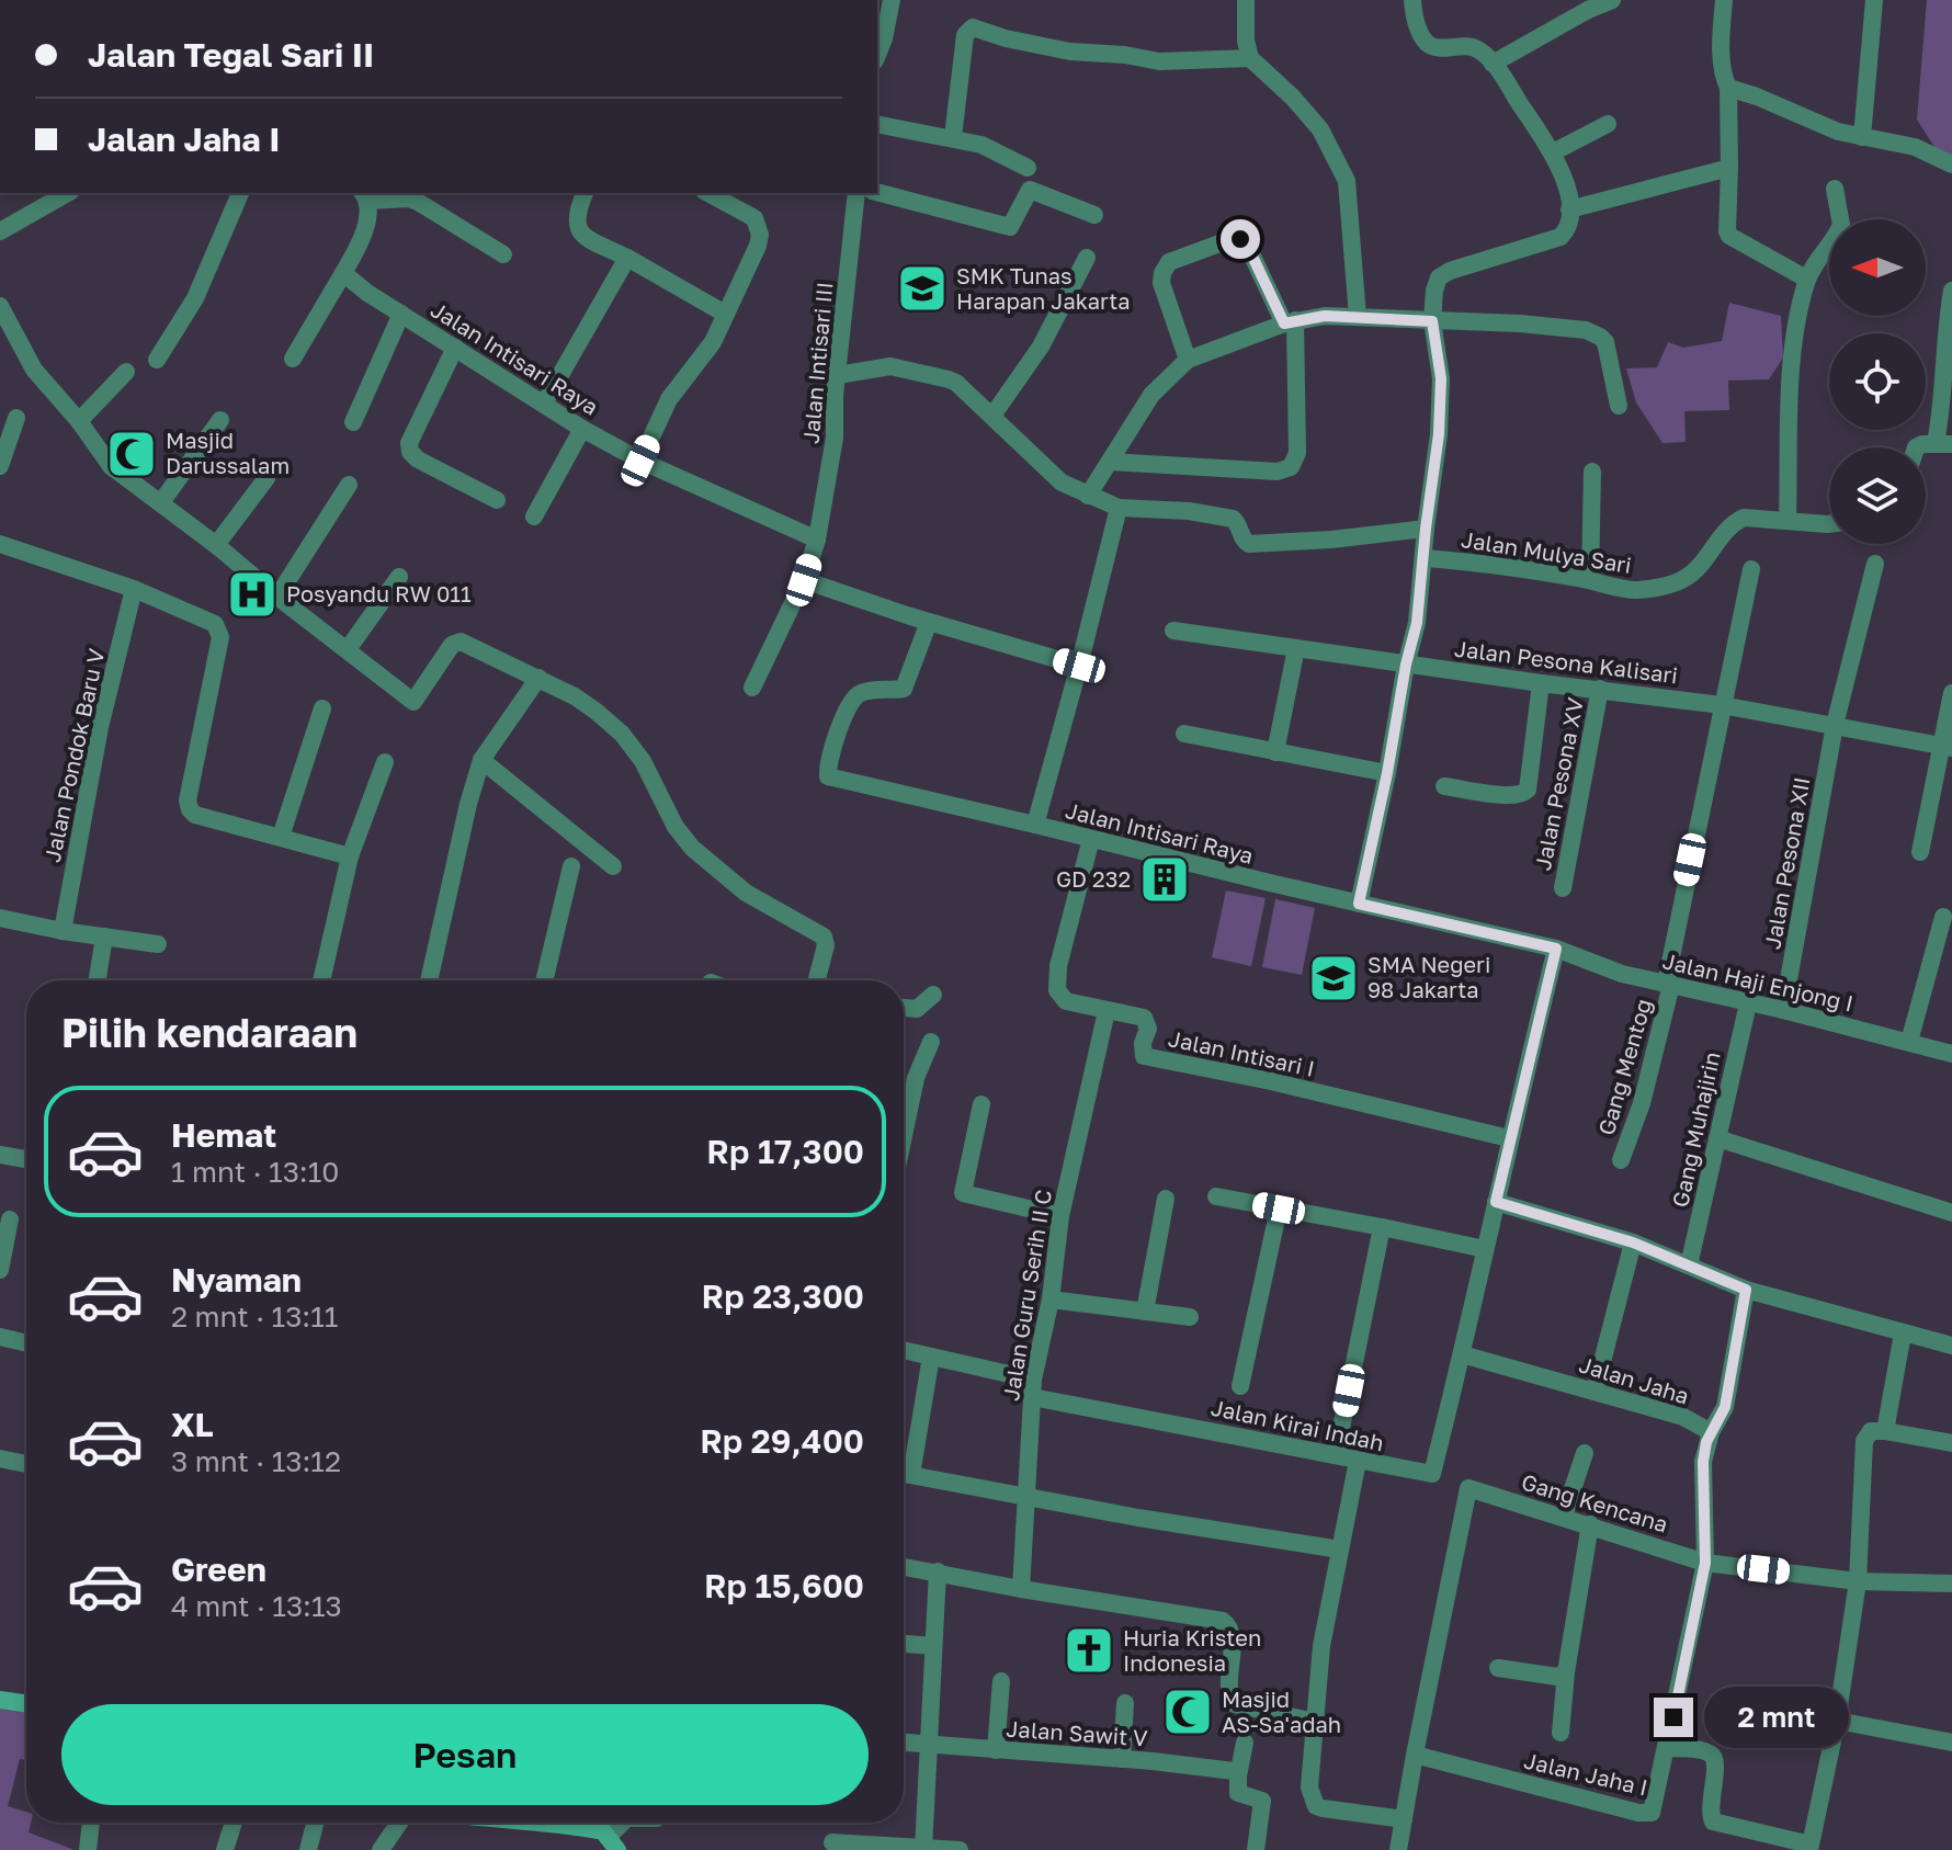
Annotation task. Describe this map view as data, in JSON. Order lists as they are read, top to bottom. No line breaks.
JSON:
{"streets":{"street":["Jalan Intisari Raya","Jalan Intisari III","Jalan Mulya Sari","Jalan Pesona Kalisari","Jalan Pondok Baru V","Jalan Pesona XV","Jalan Pesona XII","Jalan Haji Enjong I","Jalan Intisari I","Gang Mentog","Gang Muhajirin","Jalan Guru Serih II C","Jalan Jaha","Jalan Kirai Indah","Gang Kencana","Jalan Sawit V","Jalan Jaha I"]},"crossings":[["Jalan Intisari Raya","Jalan Intisari III"],["Jalan Intisari Raya","Jalan Haji Enjong I"],["Jalan Intisari Raya","Jalan Intisari I"],["Jalan Pesona Kalisari","Jalan Pesona XV"],["Jalan Pesona Kalisari","Jalan Pesona XII"],["Jalan Pesona Kalisari","Gang Mentog"],["Jalan Pesona XII","Jalan Haji Enjong I"],["Jalan Haji Enjong I","Gang Mentog"],["Jalan Haji Enjong I","Gang Muhajirin"],["Jalan Intisari I","Jalan Guru Serih II C"],["Jalan Guru Serih II C","Jalan Kirai Indah"],["Jalan Jaha","Jalan Kirai Indah"],["Gang Kencana","Jalan Jaha I"]],"places":{"school or university":["SMK Tunas Harapan Jakarta","SMA Negeri 98 Jakarta"],"mosque":["Masjid Darussalam","Masjid AS-Sa'adah"],"hospital":["Posyandu RW 011"],"building":["GD 232"],"church":["Huria Kristen Indonesia"]},"north":"left","page":{"banner":["Jalan Tegal Sari II","Jalan Jaha I"],"heading":"Pilih kendaraan","list":[{"name":"Hemat","note":"1 mnt · 13:10","value":"Rp 17,300"},{"name":"Nyaman","note":"2 mnt · 13:11","value":"Rp 23,300"},{"name":"XL","note":"3 mnt · 13:12","value":"Rp 29,400"},{"name":"Green","note":"4 mnt · 13:13","value":"Rp 15,600"}],"bubble":"2 mnt","buttons":"Pesan"}}
